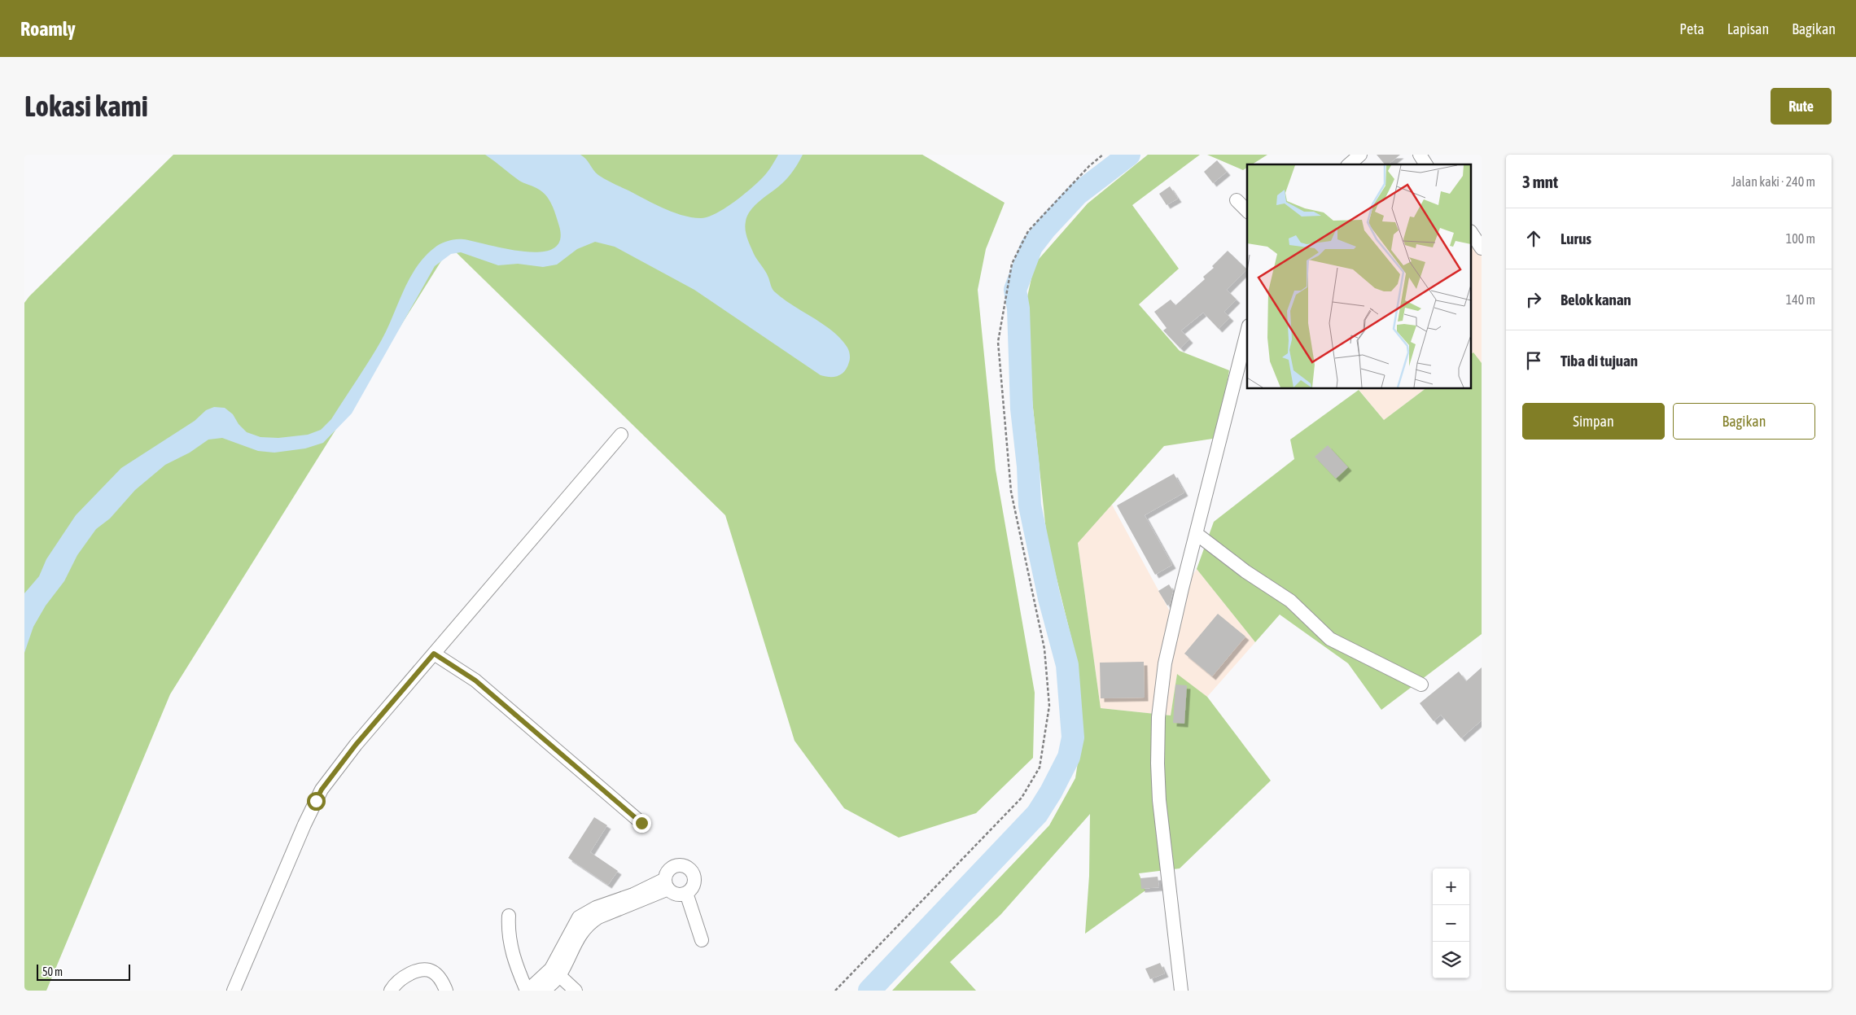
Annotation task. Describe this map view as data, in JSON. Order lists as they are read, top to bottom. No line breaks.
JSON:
{"scale_bar":"50 m","page":{"header":"Roamly","nav":["Peta","Lapisan","Bagikan"],"buttons":["Rute",["Simpan","Bagikan"]],"title":"Lokasi kami","heading":["3 mnt","Jalan kaki · 240 m"],"list":[["Lurus","100 m"],["Belok kanan","140 m"],"Tiba di tujuan"],"map_buttons":["+","−"],"scale":"50 m"}}
